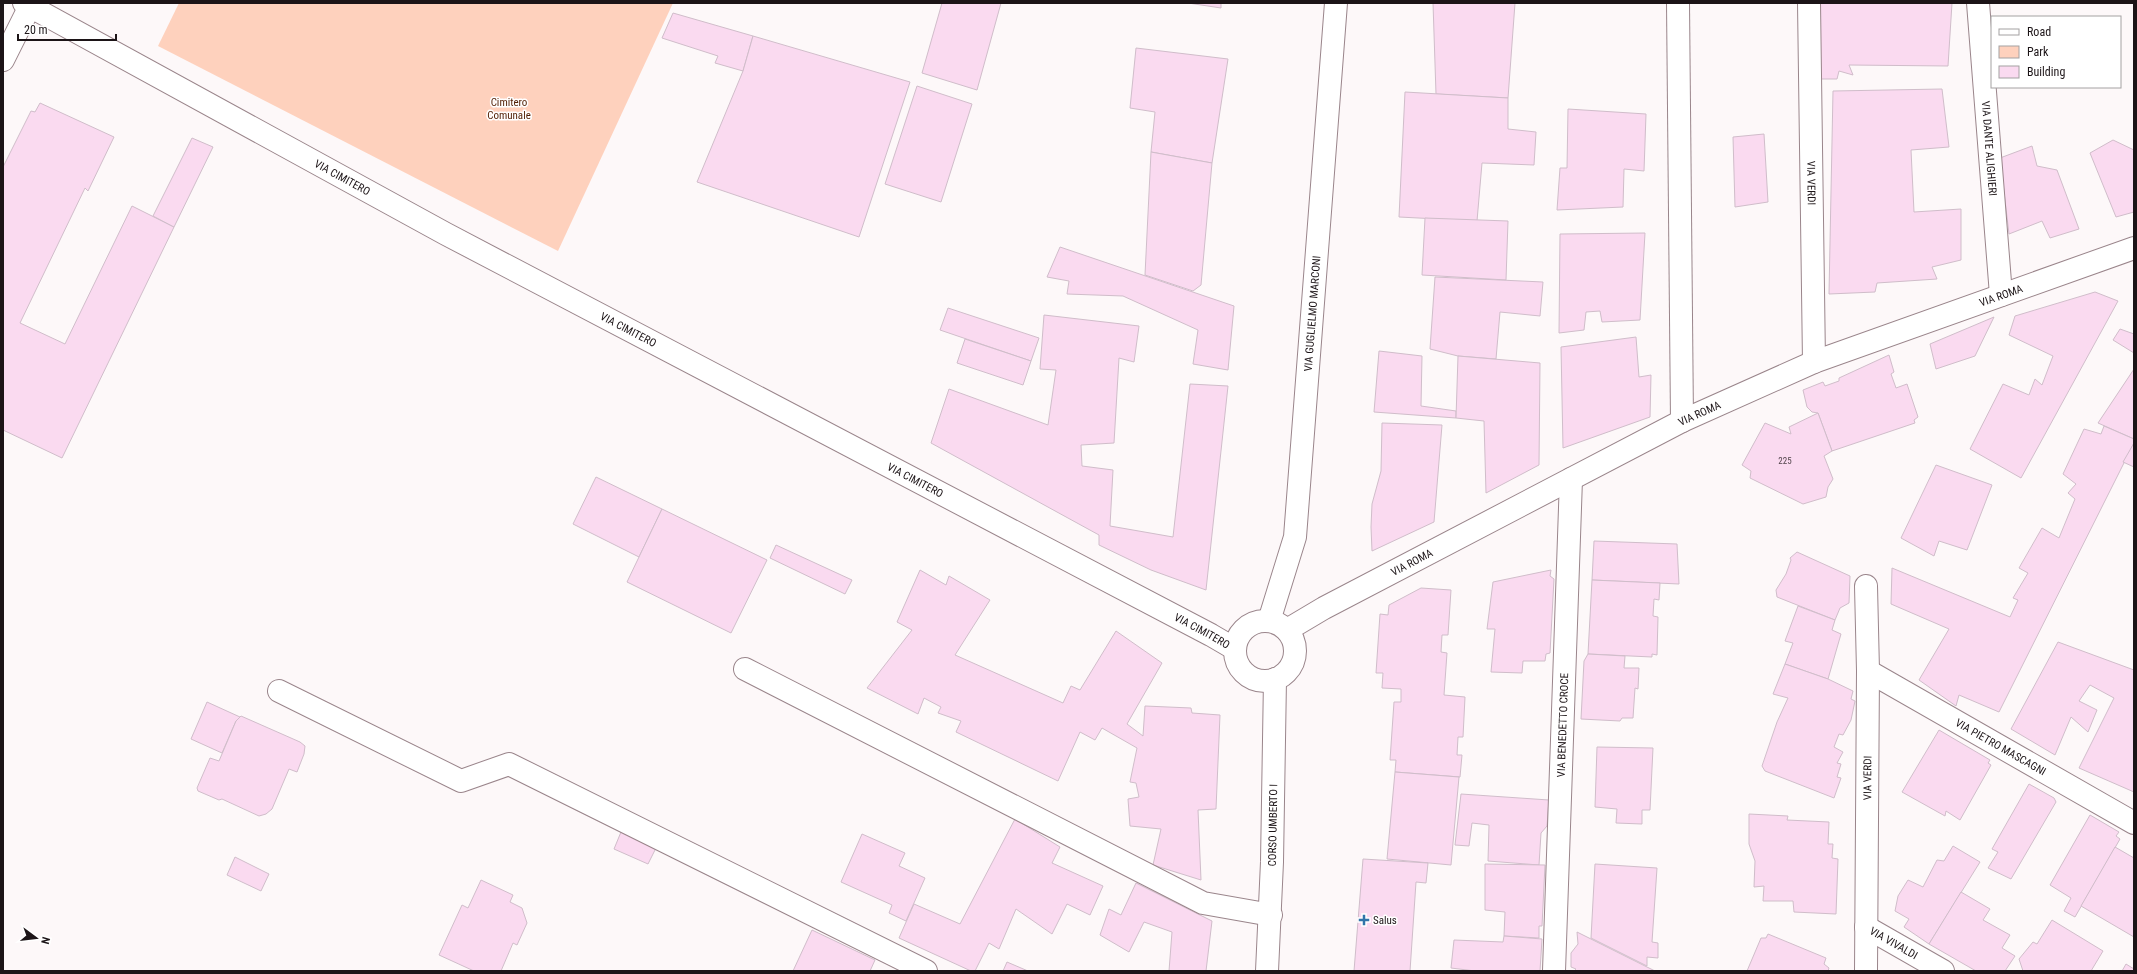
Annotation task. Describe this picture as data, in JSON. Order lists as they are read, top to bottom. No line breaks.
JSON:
{"streets":{"street":["VIA DANTE ALIGHIERI","VIA CIMITERO","VIA VERDI","VIA ROMA","VIA GUGLIELMO MARCONI","VIA BENEDETTO CROCE","VIA PIETRO MASCAGNI","CORSO UMBERTO I","VIA VIVALDI"]},"crossings":[["VIA DANTE ALIGHIERI","VIA ROMA"],["VIA CIMITERO","VIA ROMA"],["VIA CIMITERO","VIA GUGLIELMO MARCONI"],["VIA CIMITERO","CORSO UMBERTO I"],["VIA VERDI","VIA ROMA"],["VIA VERDI","VIA PIETRO MASCAGNI"],["VIA VERDI","VIA VIVALDI"],["VIA ROMA","VIA GUGLIELMO MARCONI"],["VIA ROMA","VIA BENEDETTO CROCE"],["VIA ROMA","CORSO UMBERTO I"],["VIA GUGLIELMO MARCONI","CORSO UMBERTO I"]],"parks":["Cimitero Comunale"],"places":{"health":["Salus"]},"house_numbers":["225"],"legend":["Road","Park","Building"],"scale_bar":"20 m","north":"right"}
